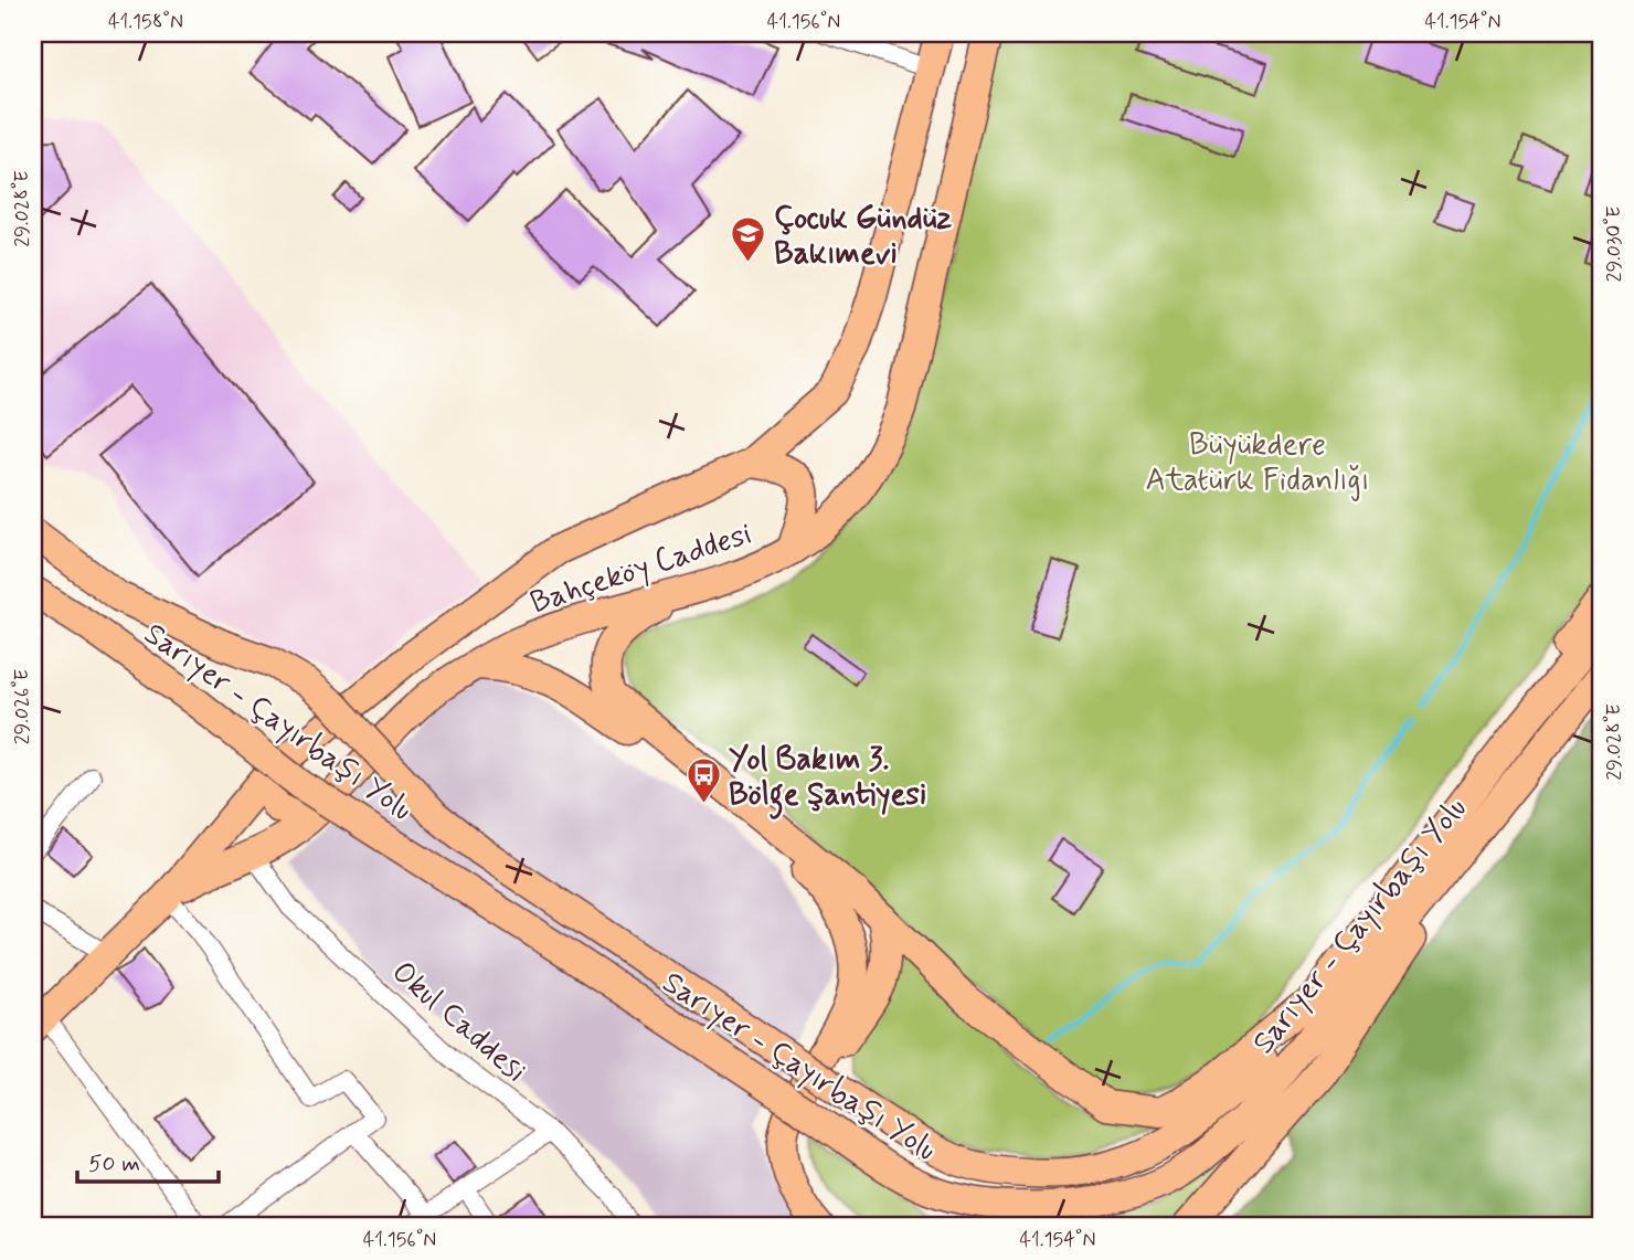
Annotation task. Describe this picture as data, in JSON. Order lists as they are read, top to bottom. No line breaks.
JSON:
{"streets":{"main road":["Bahçeköy Caddesi","Sarıyer - Çayırbaşı Yolu"],"street":["Okul Caddesi"]},"crossings":[["Bahçeköy Caddesi","Okul Caddesi"]],"parks":["Büyükdere Atatürk Fidanlığı"],"places":{"school or university":["Çocuk Gündüz Bakımevi"],"bus stop":["Yol Bakım 3. Bölge Şantiyesi"]},"scale_bar":"50 m","coordinates":["41.158°N","41.156°N","41.154°N","29.028°E","29.030°E","29.026°E"]}
